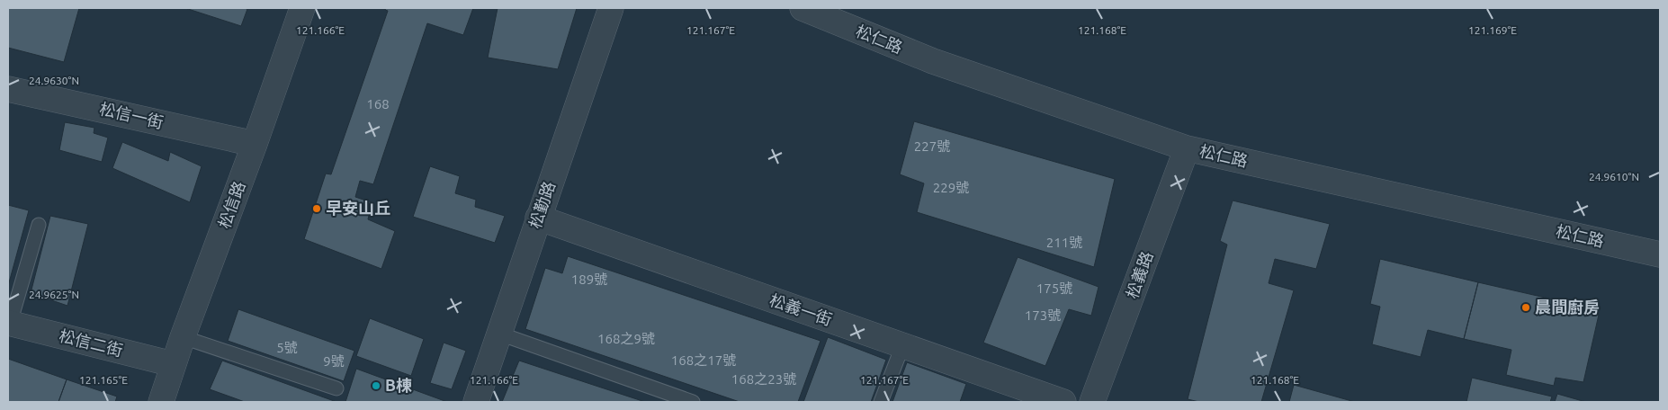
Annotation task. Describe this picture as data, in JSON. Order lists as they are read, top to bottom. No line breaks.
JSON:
{"streets":{"street":["松仁路","松信一街","松信路","松勤路","松義路","松義一街","松信二街"]},"crossings":[["松仁路","松義路"],["松信一街","松信路"],["松信路","松信二街"],["松勤路","松義一街"]],"places":["早安山丘","晨間廚房","B棟"],"house_numbers":["168","227號","229號","211號","189號","175號","173號","168之9號","5號","168之17號","9號","168之23號"],"coordinates":["121.168°E","121.166°E","121.167°E","121.169°E","24.9630°N","24.9610°N","24.9625°N","121.165°E"]}
